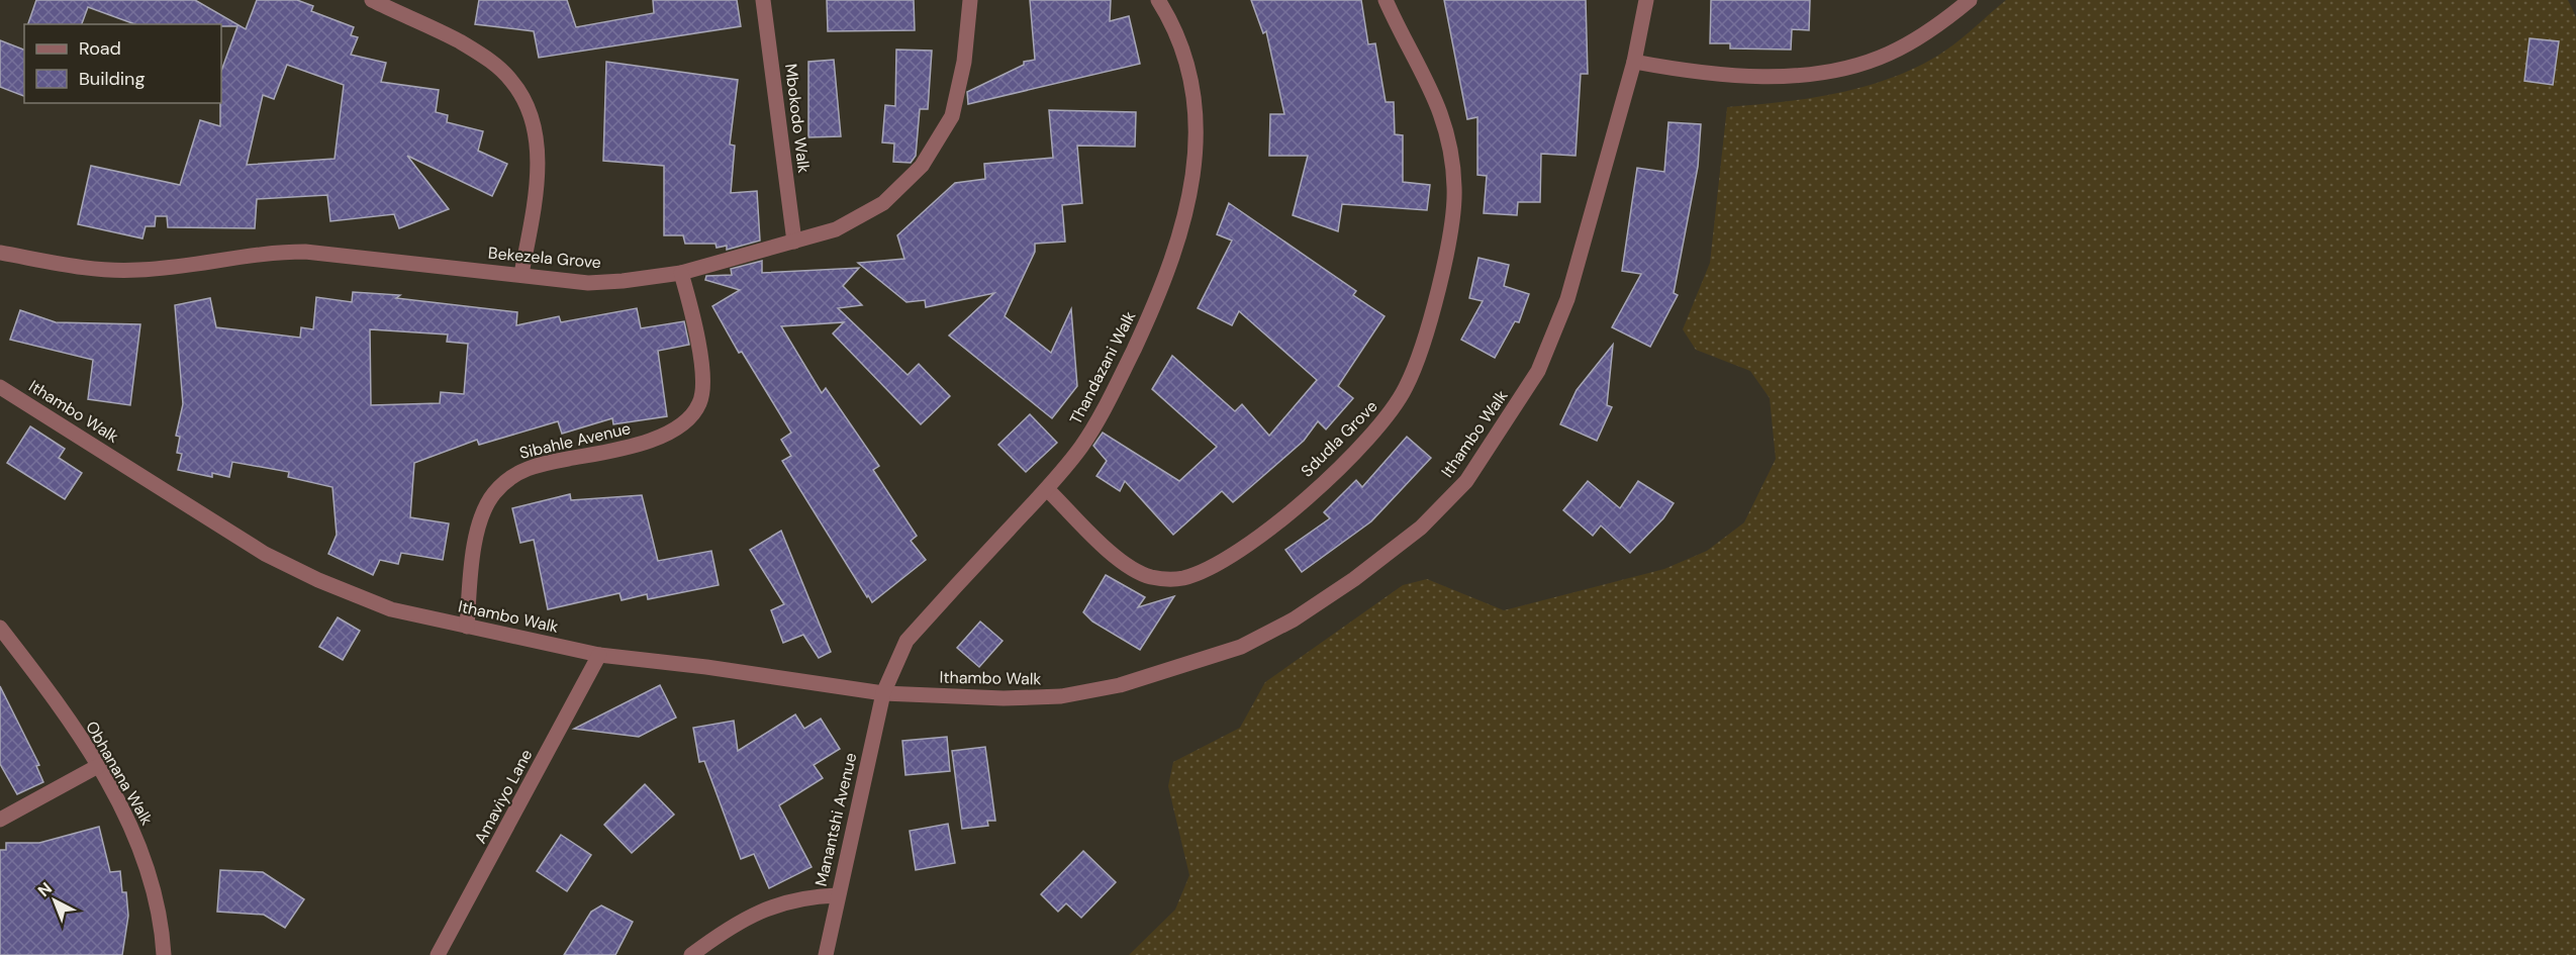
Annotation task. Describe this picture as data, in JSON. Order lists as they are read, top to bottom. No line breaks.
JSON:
{"streets":{"street":["Mbokodo Walk","Bekezela Grove","Thandazani Walk","Ithambo Walk","Sdudla Grove","Sibahle Avenue","Obhanana Walk","Amaviyo Lane","Manantshi Avenue"]},"crossings":[["Mbokodo Walk","Bekezela Grove"],["Bekezela Grove","Sibahle Avenue"],["Thandazani Walk","Ithambo Walk"],["Thandazani Walk","Sdudla Grove"],["Thandazani Walk","Manantshi Avenue"],["Ithambo Walk","Sibahle Avenue"],["Ithambo Walk","Amaviyo Lane"],["Ithambo Walk","Manantshi Avenue"]],"legend":["Road","Building"],"north":"top left"}
